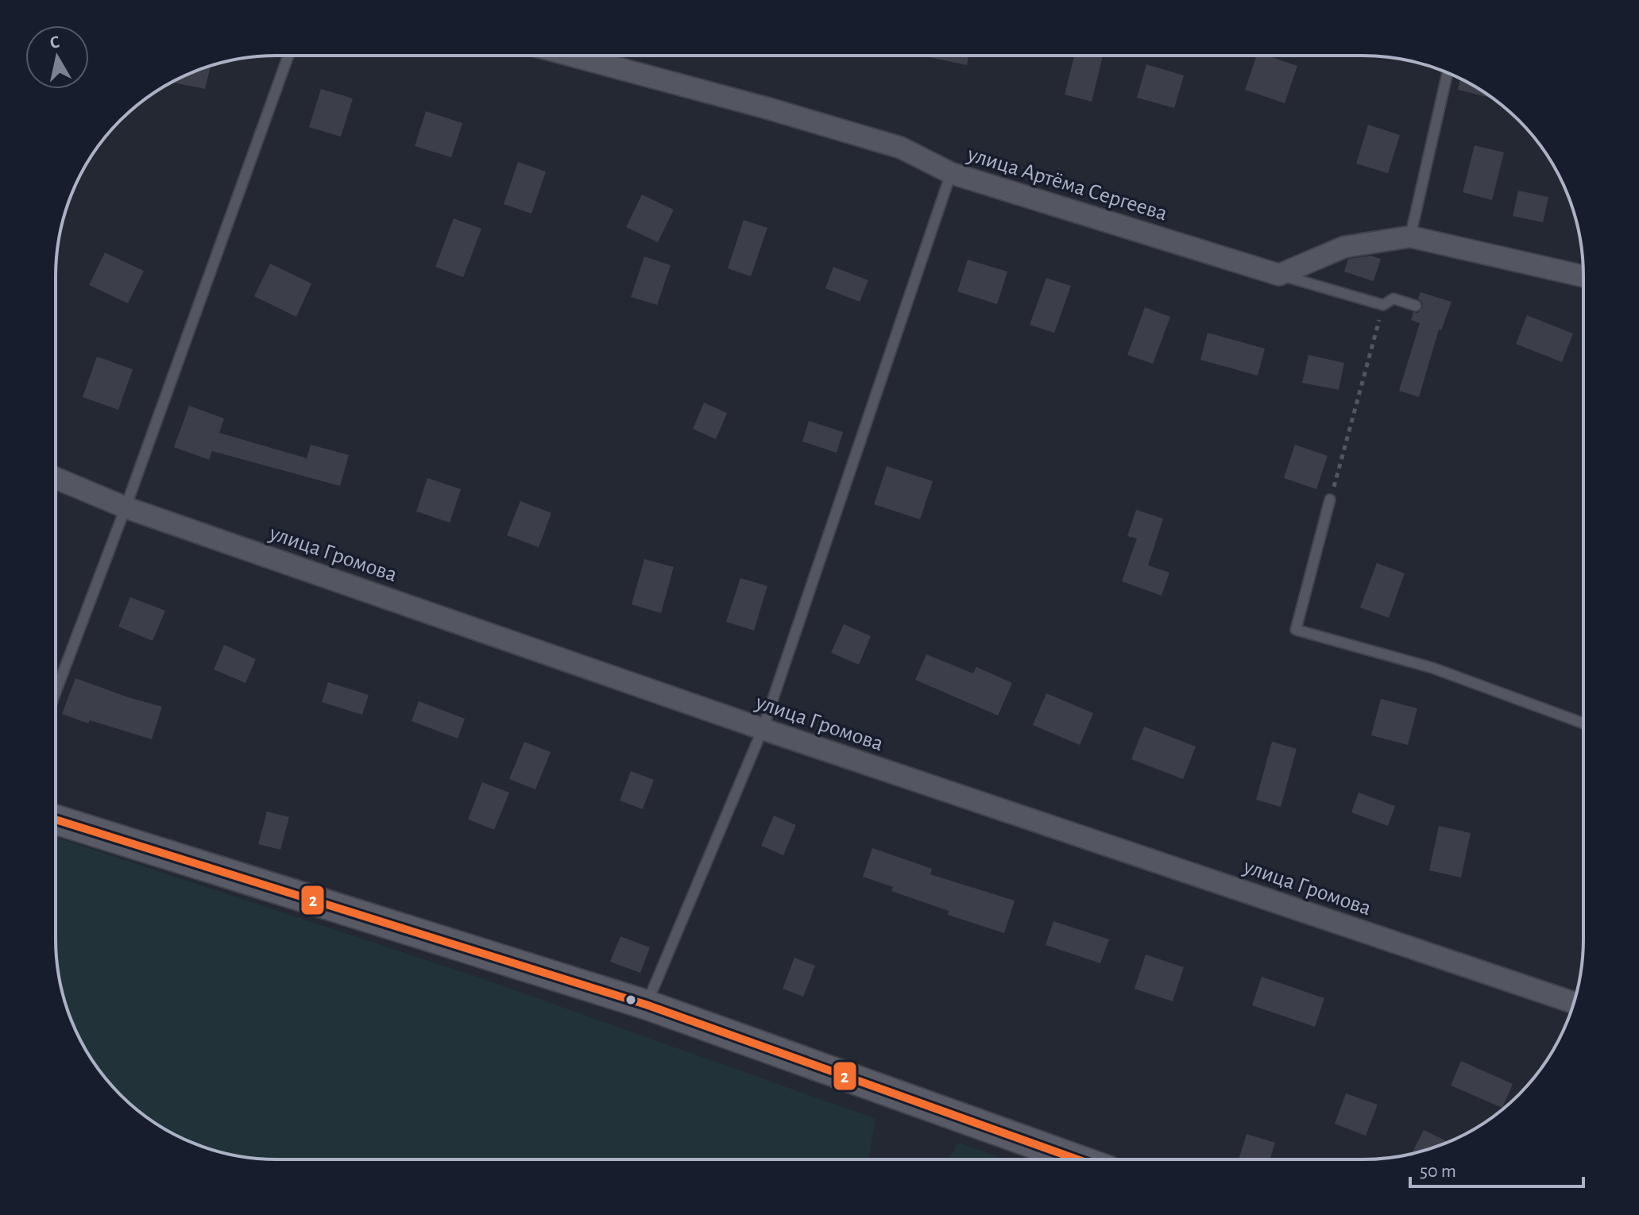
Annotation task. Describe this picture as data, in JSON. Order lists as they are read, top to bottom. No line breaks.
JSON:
{"streets":{"street":["улица Артёма Сергеева","улица Громова"]},"lines":["transit line 2"],"scale_bar":"50 m","north":"top"}
